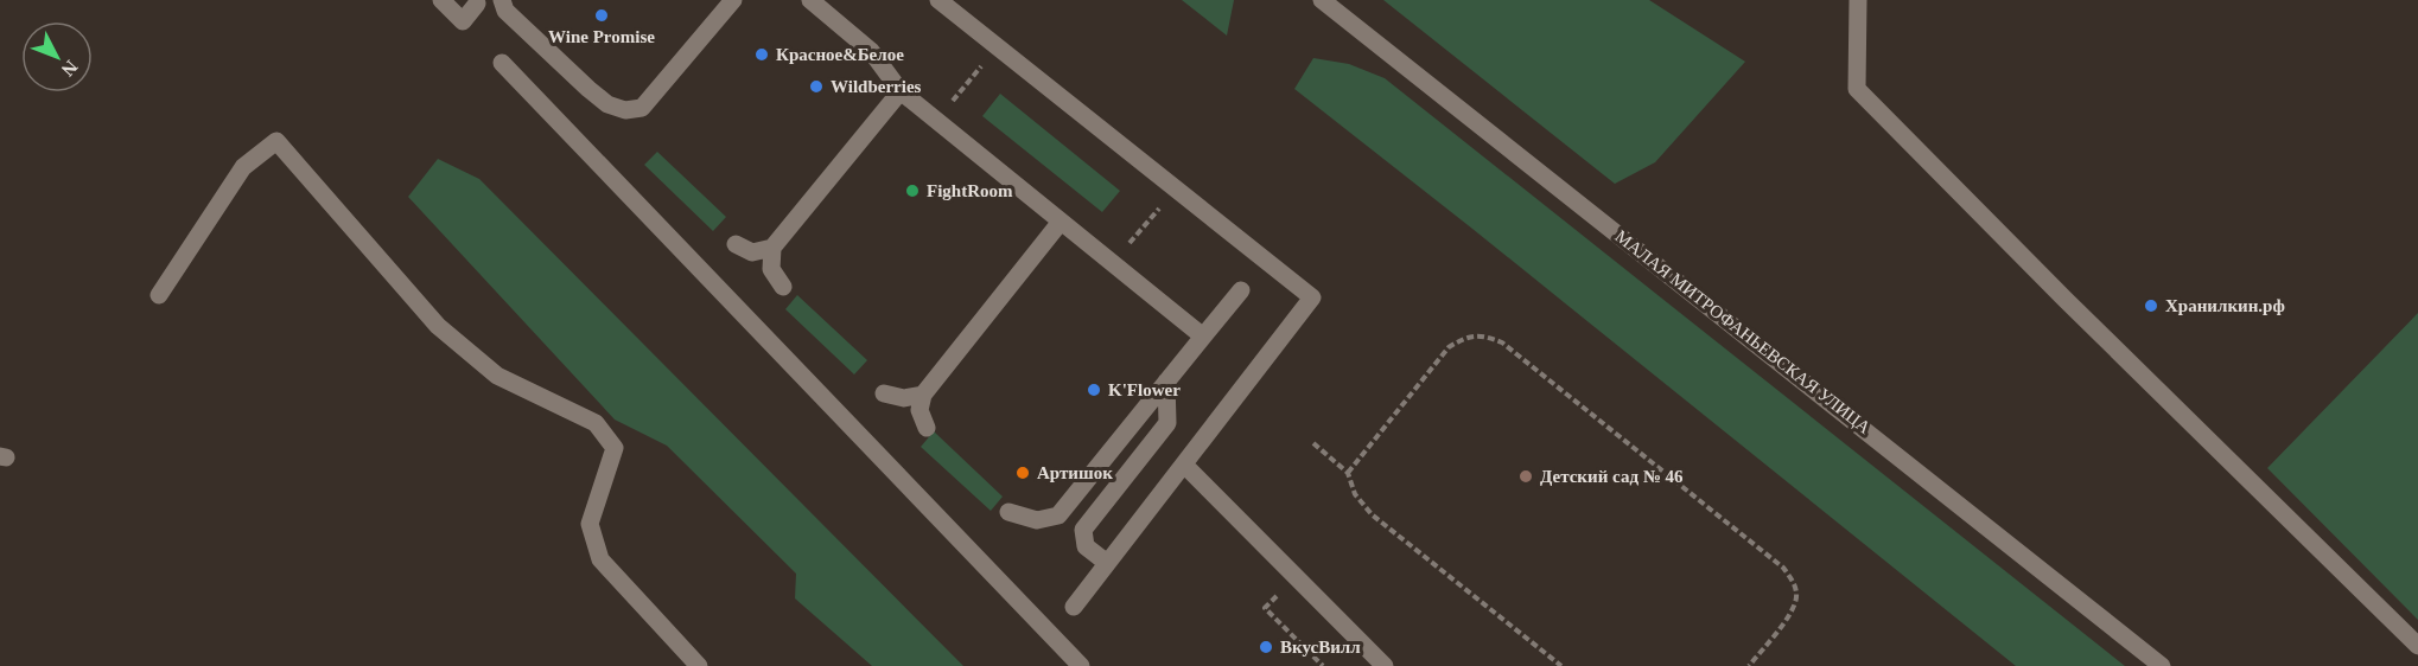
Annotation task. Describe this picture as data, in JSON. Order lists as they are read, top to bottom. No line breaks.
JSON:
{"streets":{"street":["МАЛАЯ МИТРОФАНЬЕВСКАЯ УЛИЦА"]},"places":["Wine Promise","Красное&Белое","Wildberries","FightRoom","Хранилкин.рф","K'Flower","Артишок","Детский сад № 46","ВкусВилл"],"north":"bottom right"}
